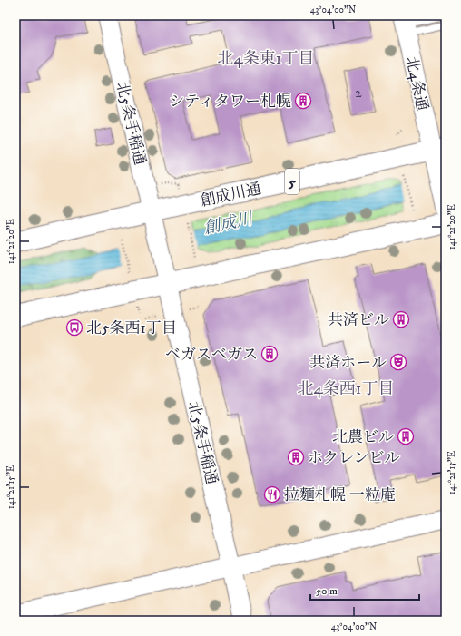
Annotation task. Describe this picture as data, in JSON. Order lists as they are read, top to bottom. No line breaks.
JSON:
{"streets":{"highway":["5","創成川通"],"street":["北4条通","北5条手稲通"]},"crossings":[["北4条通","創成川通"],["北5条手稲通","創成川通"]],"districts":["北4条東1丁目","北4条西1丁目"],"water":["創成川"],"places":{"building":["シティタワー札幌","共済ビル","ベガスベガス","北農ビル","ホクレンビル"],"bus stop":["北5条西1丁目"],"theatre":["共済ホール"],"restaurant":["拉麵札幌 一粒庵"]},"house_numbers":["2"],"scale_bar":"50 m","coordinates":["43°04'00\"N","141°21'20\"E","141°21'15\"E"]}
